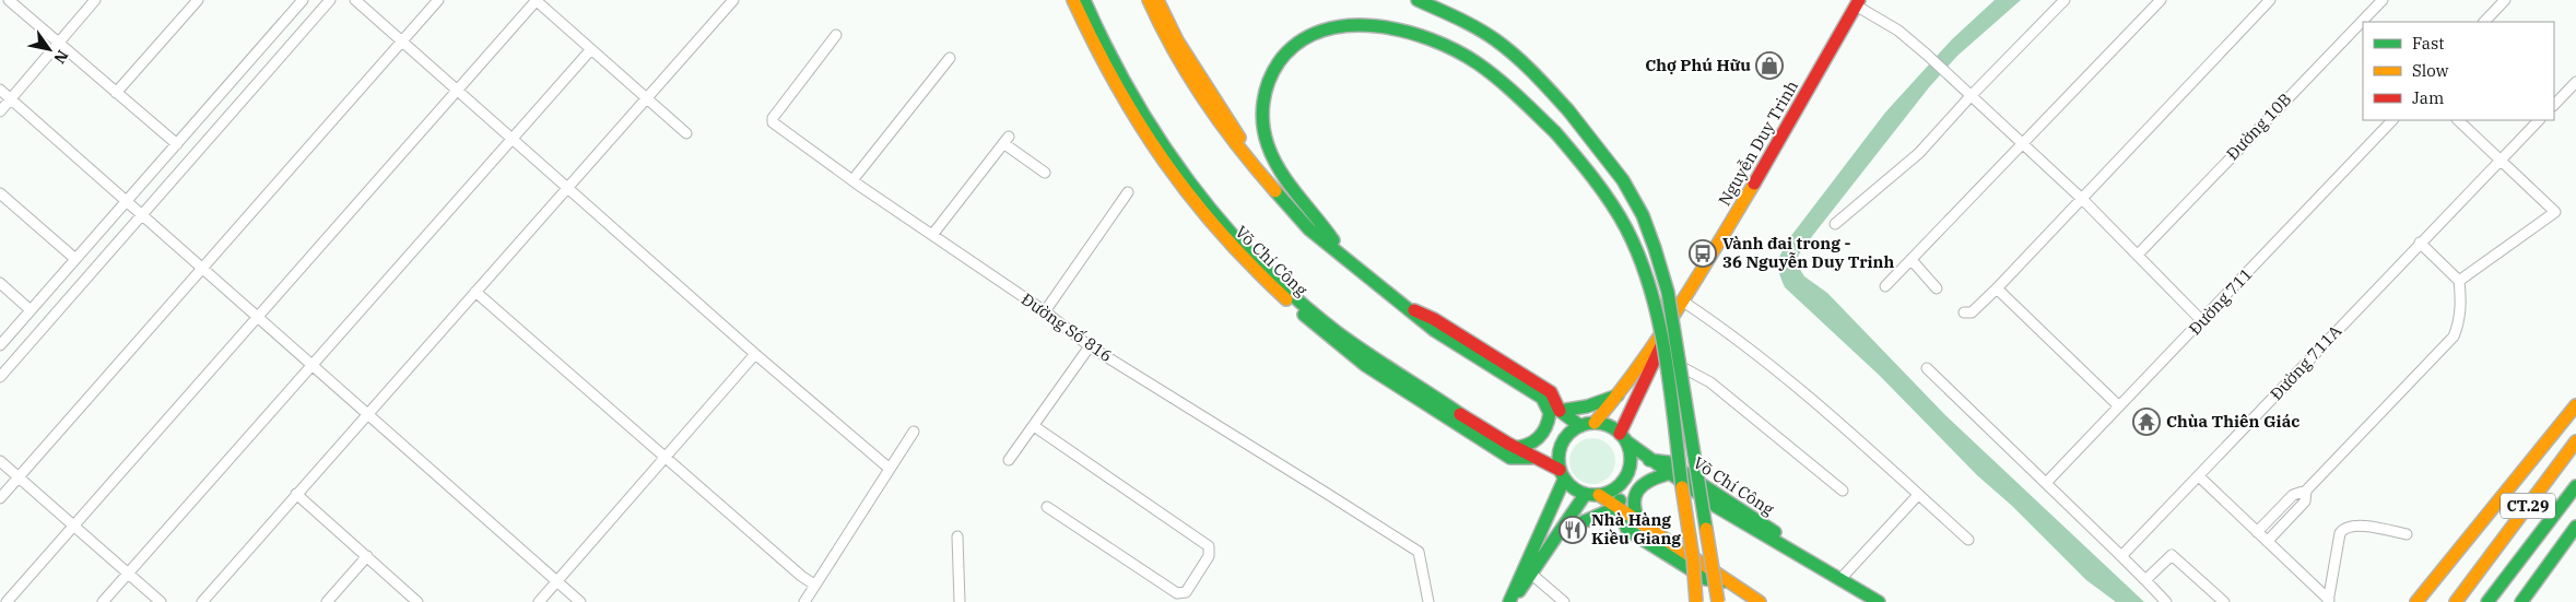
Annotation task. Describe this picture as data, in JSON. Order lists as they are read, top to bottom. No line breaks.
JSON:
{"streets":{"main road":["Nguyễn Duy Trinh","Võ Chí Công","CT.29"],"street":["Đường 10B","Đường 711","Đường Số 816","Đường 711A"]},"crossings":[["Nguyễn Duy Trinh","Võ Chí Công"]],"places":{"shop":["Chợ Phú Hữu"],"bus stop":["Vành đai trong - 36 Nguyễn Duy Trinh"],"temple":["Chùa Thiên Giác"],"restaurant":["Nhà Hàng Kiều Giang"]},"legend":["Fast","Slow","Jam"],"north":"bottom right"}
